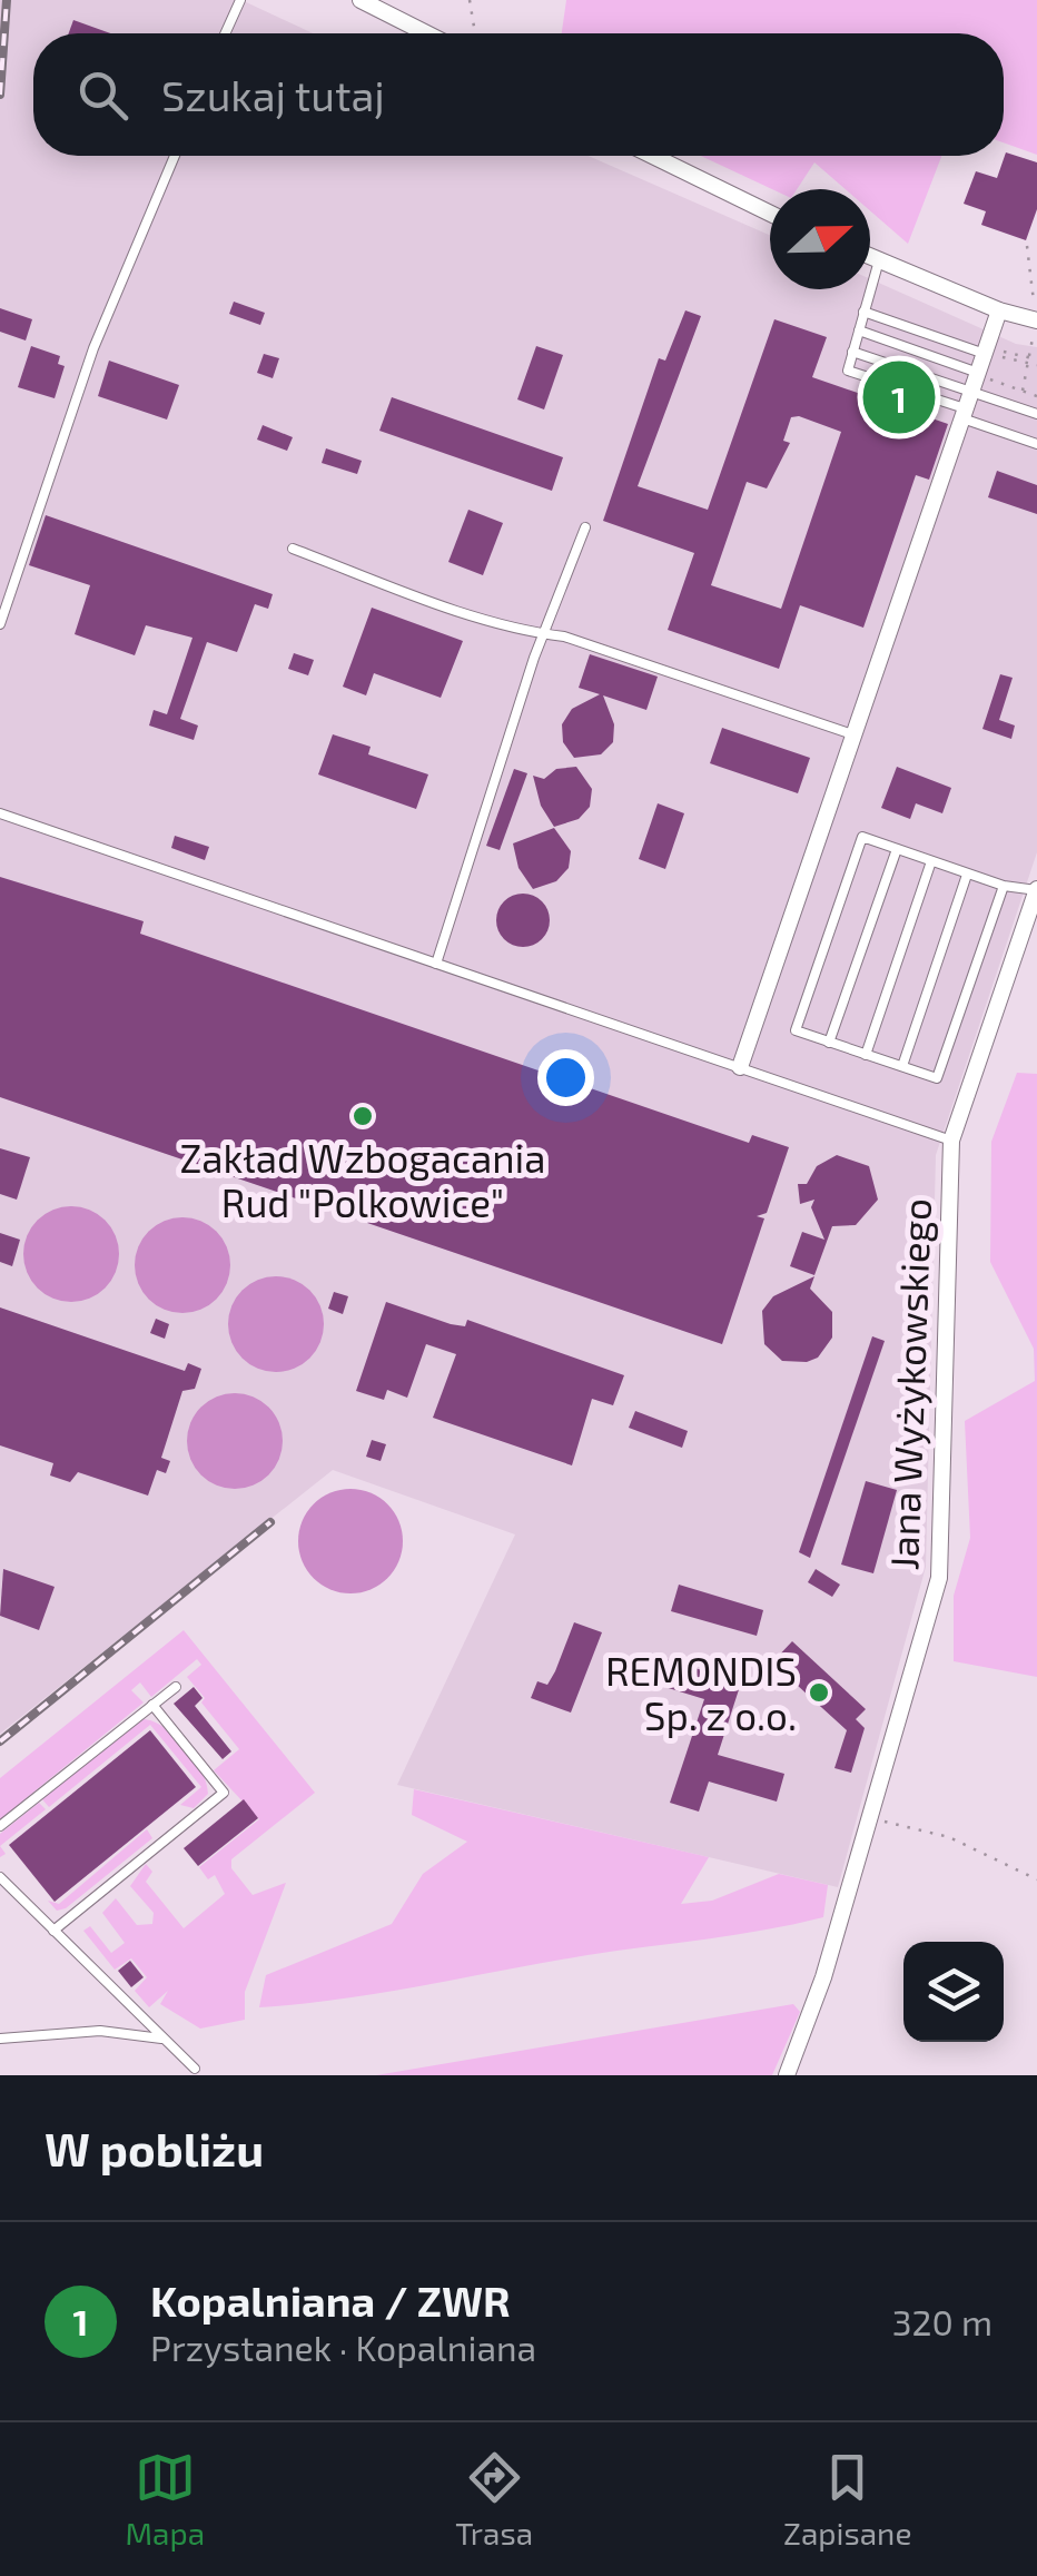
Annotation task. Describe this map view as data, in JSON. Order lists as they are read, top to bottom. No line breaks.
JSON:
{"streets":{"street":["Jana Wyżykowskiego"]},"places":["Zakład Wzbogacania Rud \"Polkowice\"","REMONDIS Sp. z o.o."],"north":"right","page":{"search":"Szukaj tutaj","pins":"1","heading":"W pobliżu","list":[{"mark":"1","name":"Kopalniana / ZWR","note":"Przystanek · Kopalniana","value":"320 m"}],"nav":["Mapa","Trasa","Zapisane"]}}
